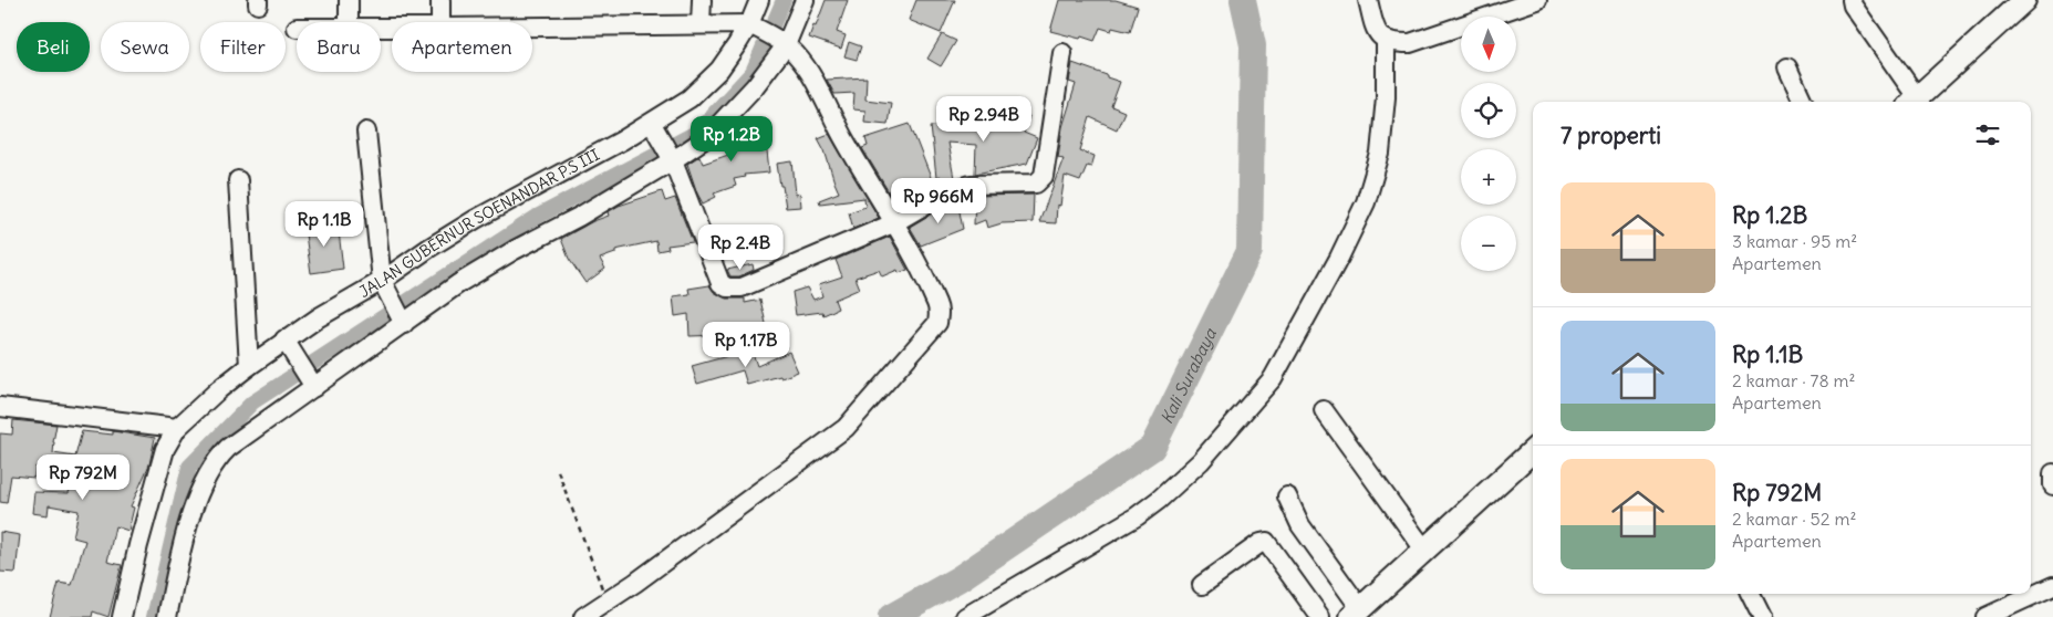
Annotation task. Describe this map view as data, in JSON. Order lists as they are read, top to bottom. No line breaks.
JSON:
{"streets":{"street":["JALAN GUBERNUR SOENANDAR P.S III"]},"water":["Kali Surabaya"],"north":"bottom","page":{"map_buttons":["+","−"],"chip":["Beli","Sewa","Filter","Baru","Apartemen"],"price":["Rp 2.94B","Rp 1.2B","Rp 966M","Rp 1.1B","Rp 2.4B","Rp 1.17B","Rp 792M"],"heading":"7 properti","list":[{"name":"Rp 1.2B","note":"3 kamar · 95 m² · Apartemen"},{"name":"Rp 1.1B","note":"2 kamar · 78 m² · Apartemen"},{"name":"Rp 792M","note":"2 kamar · 52 m² · Apartemen"}]}}
